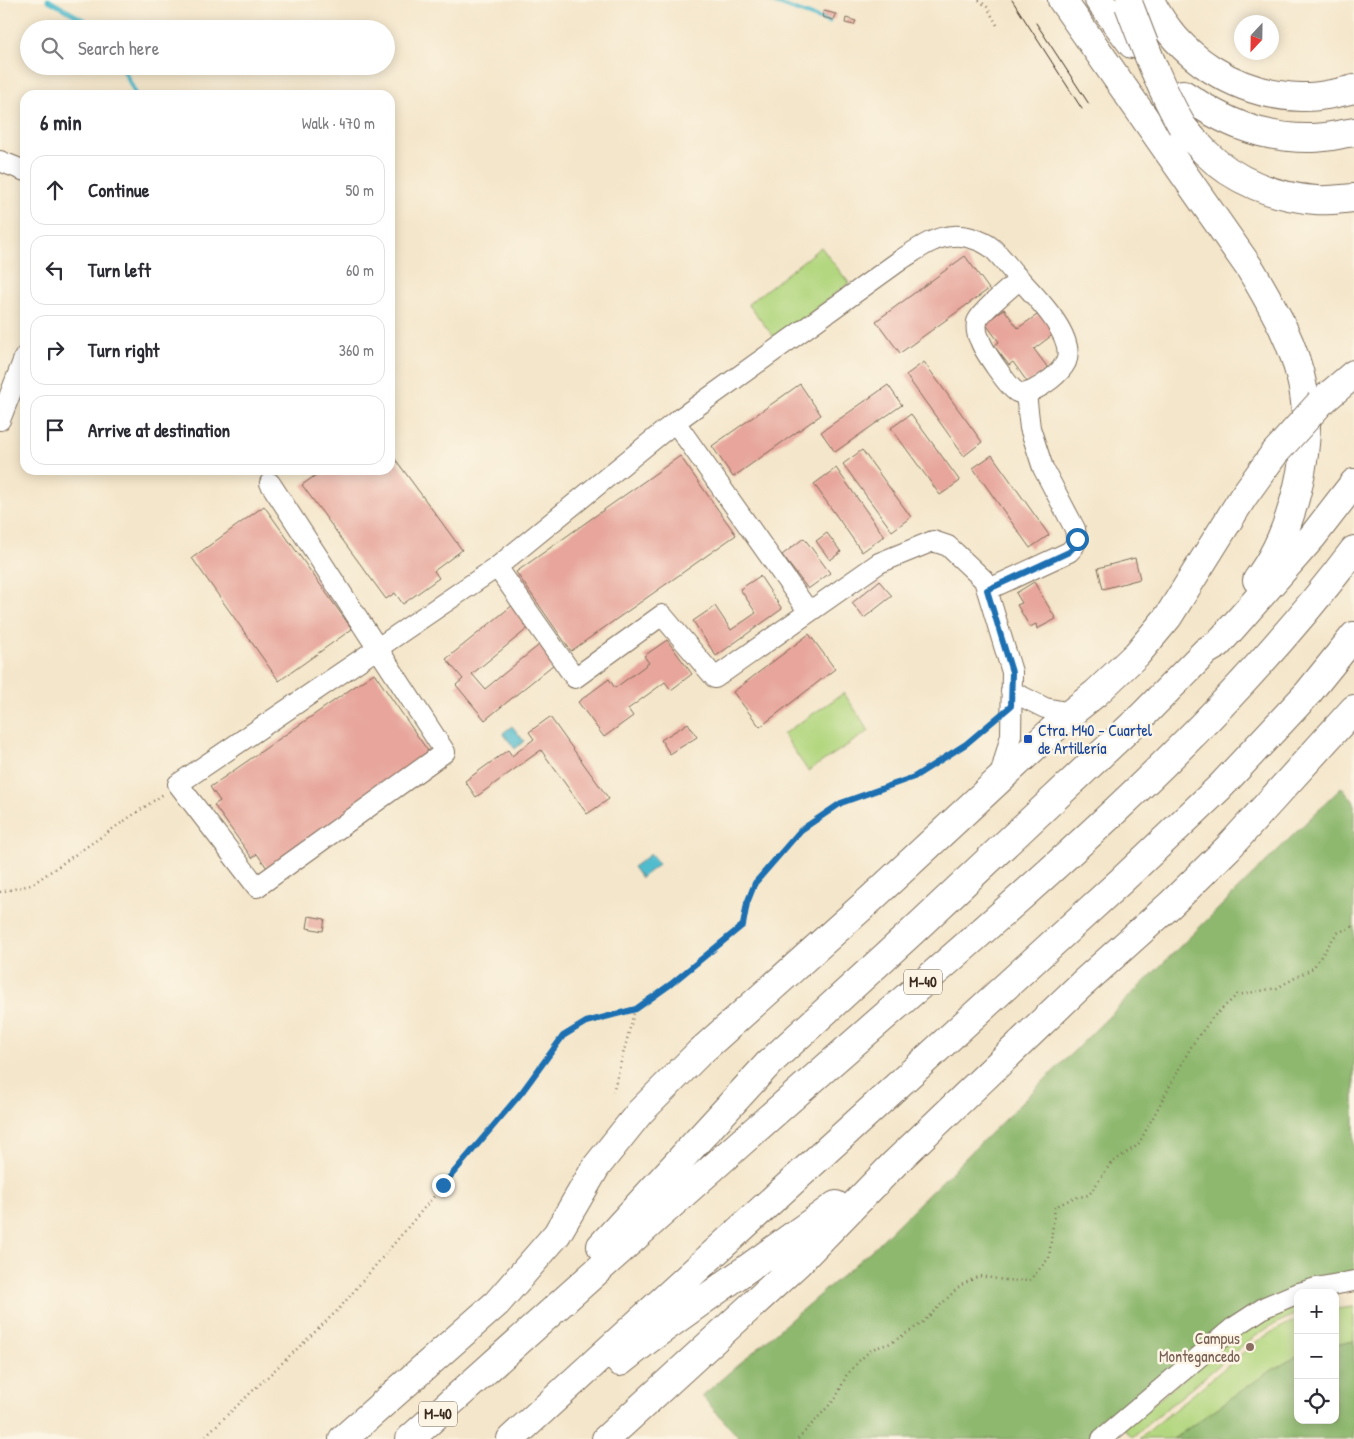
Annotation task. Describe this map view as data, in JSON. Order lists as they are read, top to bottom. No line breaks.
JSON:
{"streets":{"highway":["M-40"]},"places":{"transit":["Ctra. M40 - Cuartel de Artillería"],"other":["Campus Montegancedo"]},"north":"bottom","page":{"search":"Search here","heading":["6 min","Walk · 470 m"],"list":[["Continue","50 m"],["Turn left","60 m"],["Turn right","360 m"],"Arrive at destination"],"map_buttons":["+","−"]}}
